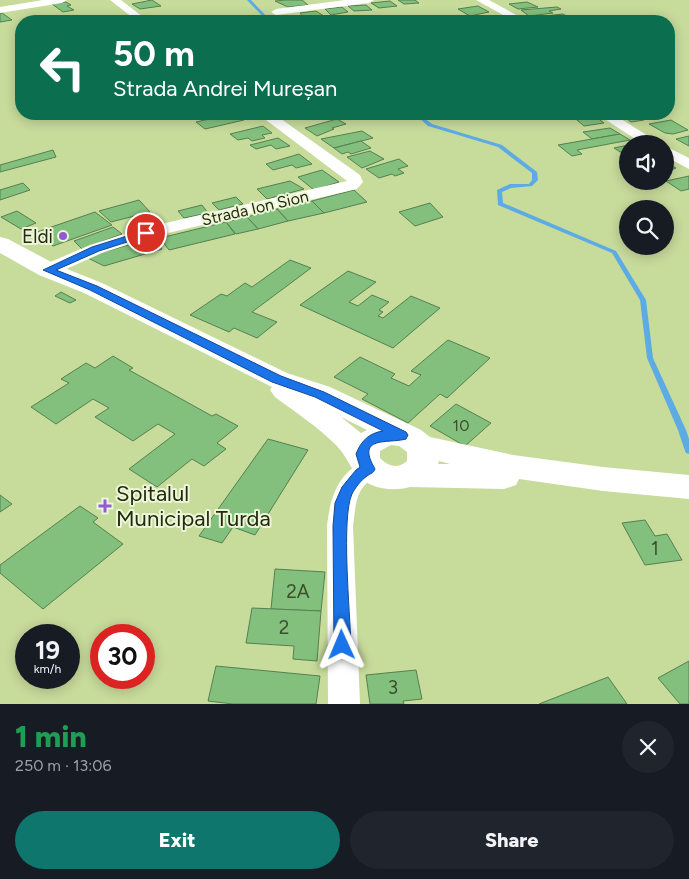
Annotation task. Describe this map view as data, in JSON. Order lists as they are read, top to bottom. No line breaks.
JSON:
{"streets":{"street":["Strada Ion Sion"]},"places":{"other":["Eldi"],"health":["Spitalul Municipal Turda"]},"house_numbers":["10","1","2A","2","3"],"page":{"turn":["50 m","Strada Andrei Mureșan"],"speed":"19 km/h","limit":"30","heading":["1 min","250 m · 13:06"],"buttons":["Exit","Share"]}}
